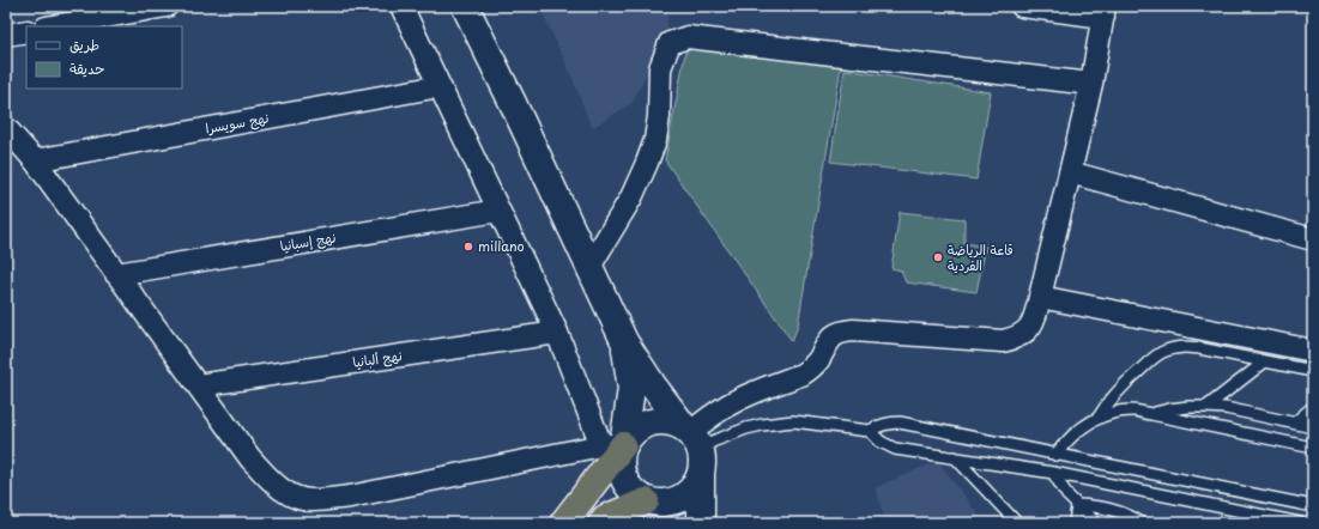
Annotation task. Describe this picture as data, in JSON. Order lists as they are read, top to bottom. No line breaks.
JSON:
{"streets":{"street":["نهج سويسرا","نهج إسبانيا","نهج ألبانيا"]},"places":["millano","قاعة الرياضة الفردية"],"legend":["طريق","حديقة"]}
